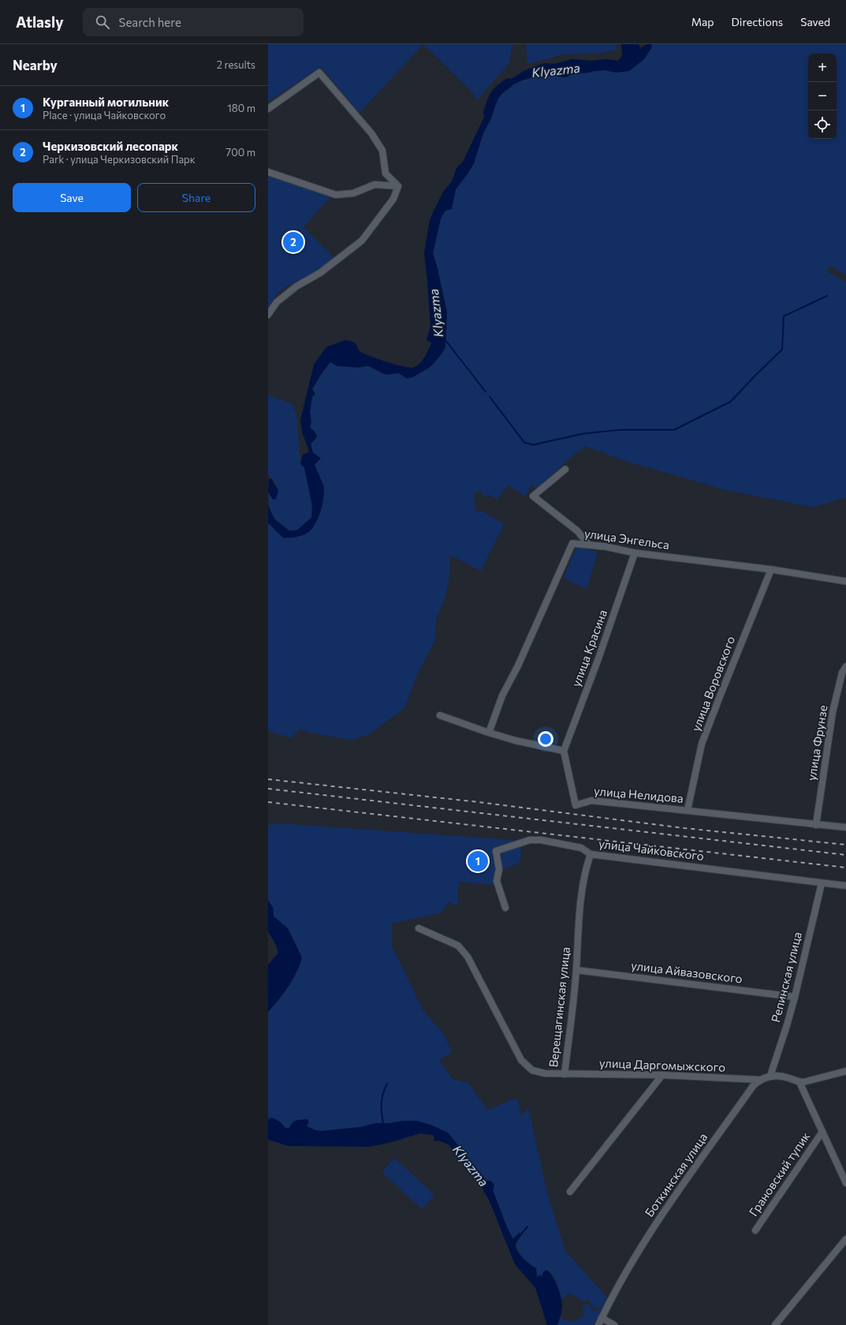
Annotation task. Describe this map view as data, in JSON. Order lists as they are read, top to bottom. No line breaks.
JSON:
{"streets":{"street":["улица Энгельса","улица Красина","улица Воровского","улица Фрунзе","улица Нелидова","улица Чайковского","улица Айвазовского","Репинская улица","Верещагинская улица","улица Даргомыжского","Грановский тупик","Боткинская улица"]},"crossings":[["улица Энгельса","улица Красина"],["улица Энгельса","улица Воровского"],["улица Красина","улица Нелидова"],["улица Воровского","улица Нелидова"],["улица Фрунзе","улица Нелидова"],["улица Чайковского","Репинская улица"],["улица Чайковского","Верещагинская улица"],["улица Айвазовского","Репинская улица"],["улица Айвазовского","Верещагинская улица"],["Репинская улица","Боткинская улица"],["Верещагинская улица","улица Даргомыжского"],["улица Даргомыжского","Боткинская улица"]],"water":["Klyazma"],"page":{"header":"Atlasly","search":"Search here","nav":["Map","Directions","Saved"],"heading":["Nearby","2 results"],"map_buttons":["+","−"],"list":[{"mark":"1","name":"Курганный могильник","note":"Place · улица Чайковского","value":"180 m"},{"mark":"2","name":"Черкизовский лесопарк","note":"Park · улица Черкизовский Парк","value":"700 m"}],"buttons":["Save","Share"],"pins":["2","1"]}}
